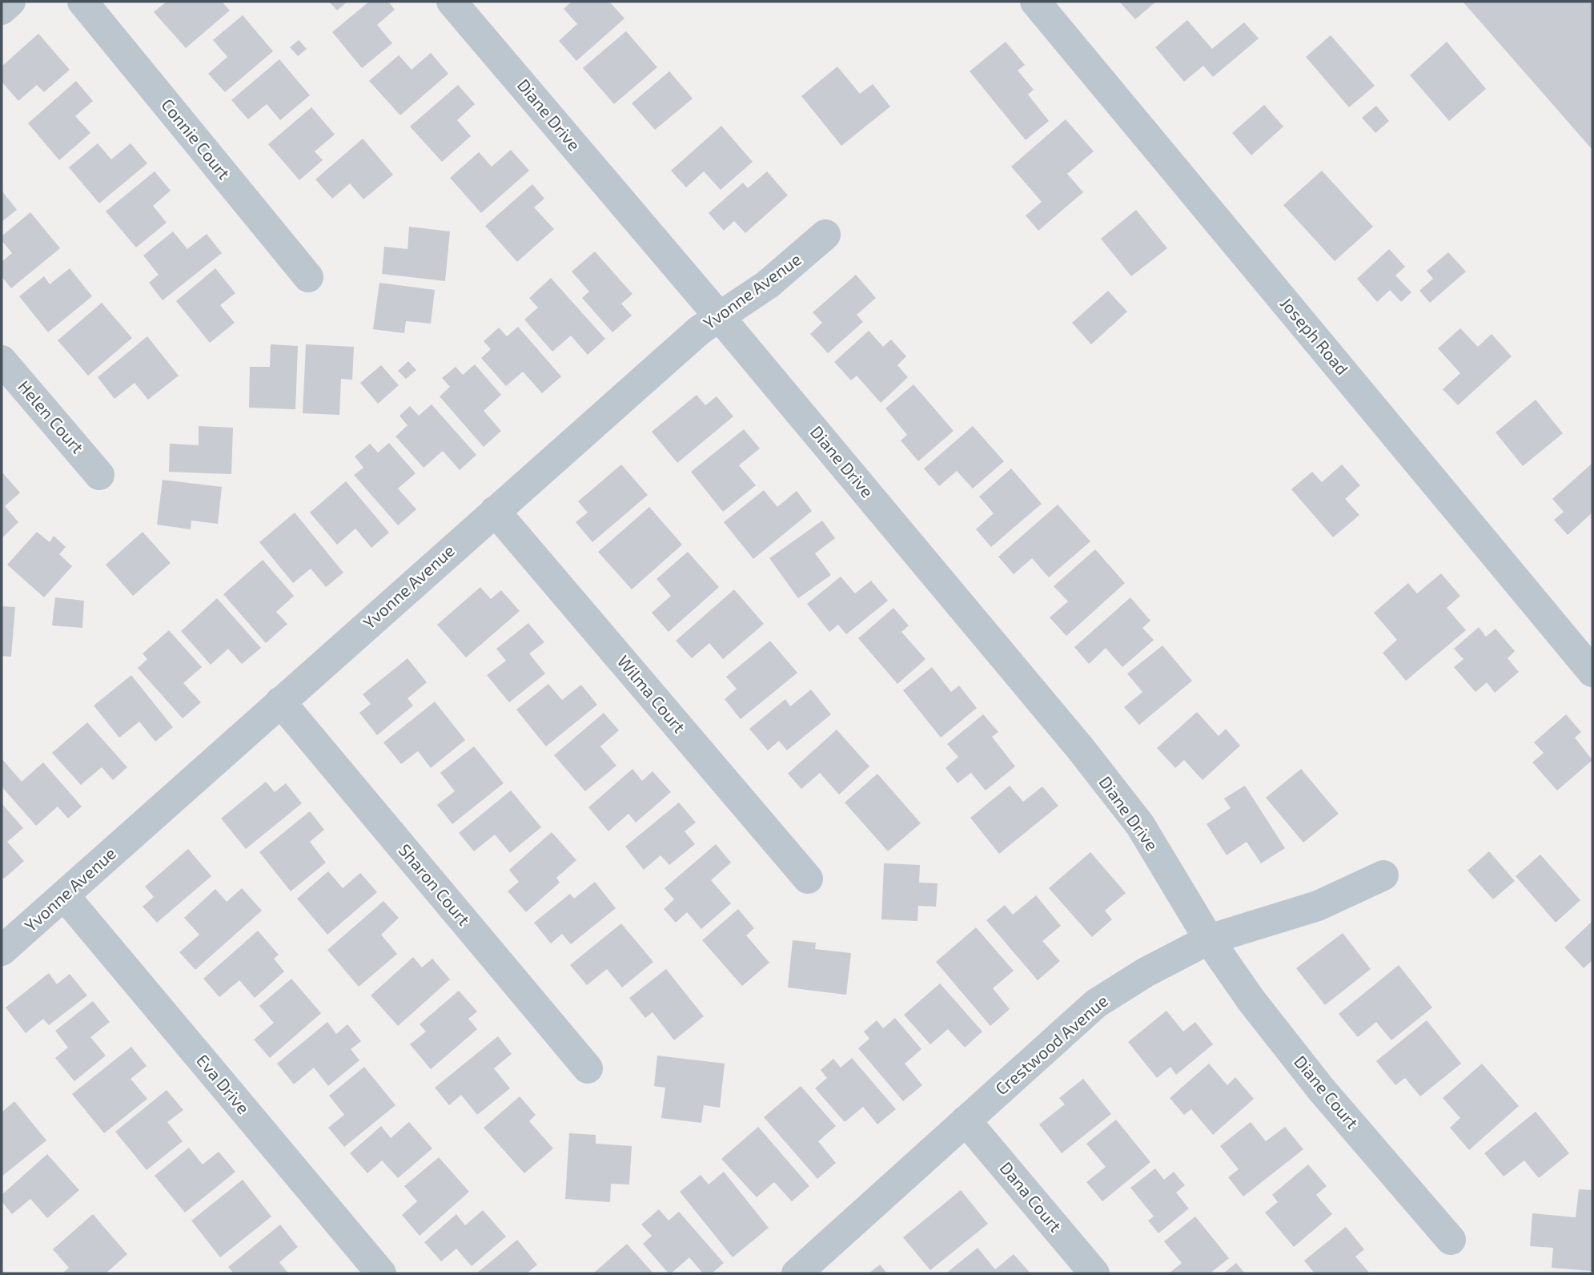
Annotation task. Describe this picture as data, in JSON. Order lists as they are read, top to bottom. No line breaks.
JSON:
{"streets":{"street":["Diane Drive","Connie Court","Yvonne Avenue","Joseph Road","Helen Court","Wilma Court","Sharon Court","Crestwood Avenue","Eva Drive","Diane Court","Dana Court"]},"crossings":[["Diane Drive","Yvonne Avenue"],["Diane Drive","Crestwood Avenue"],["Diane Drive","Diane Court"],["Yvonne Avenue","Wilma Court"],["Yvonne Avenue","Sharon Court"],["Yvonne Avenue","Eva Drive"],["Crestwood Avenue","Diane Court"],["Crestwood Avenue","Dana Court"]]}
